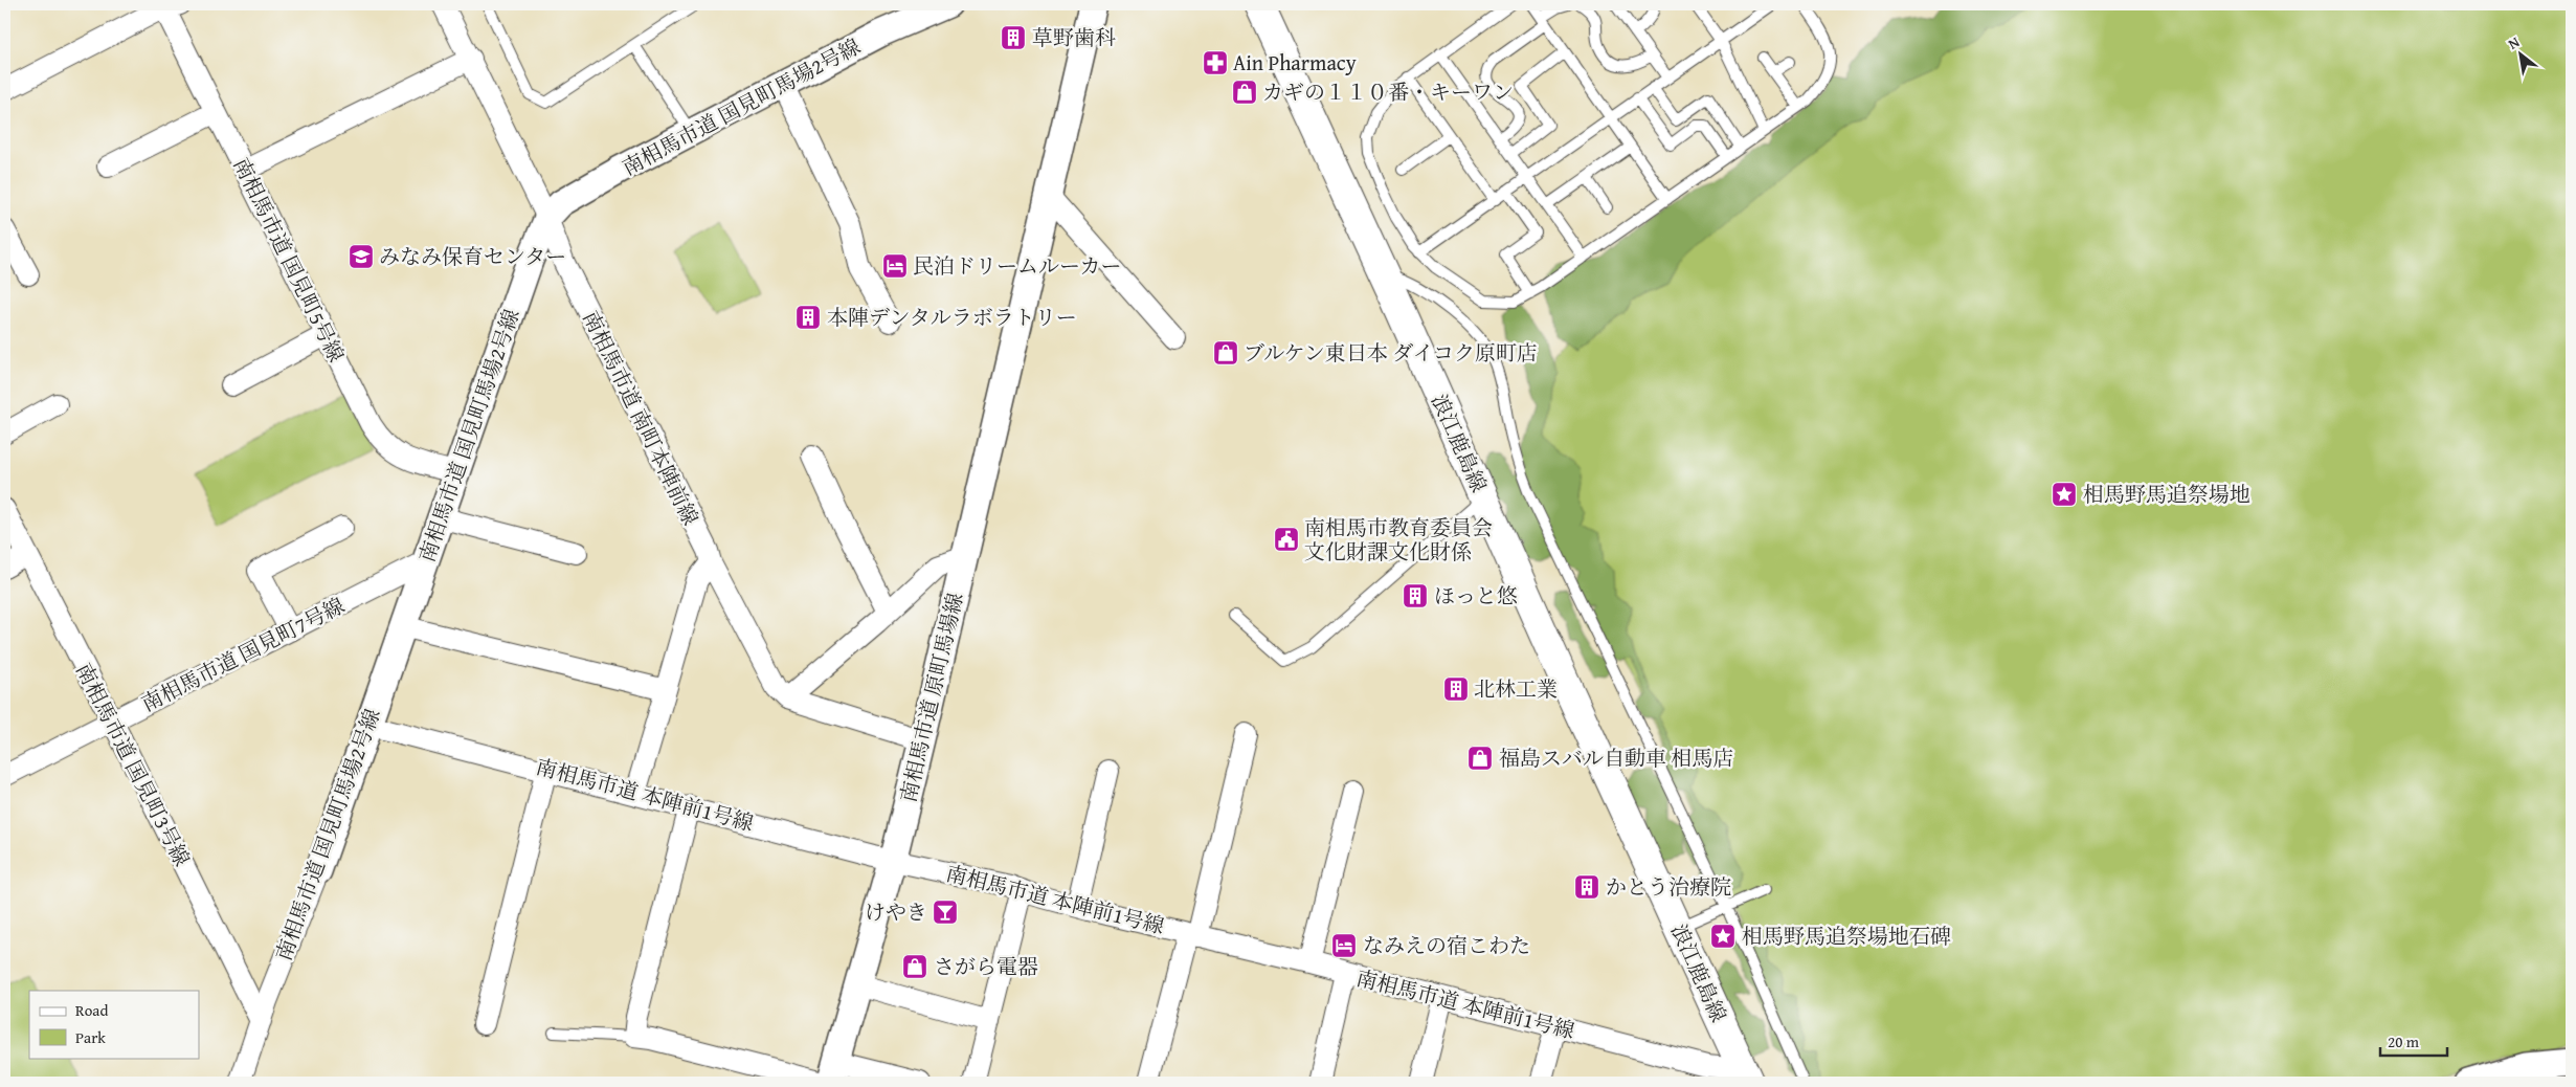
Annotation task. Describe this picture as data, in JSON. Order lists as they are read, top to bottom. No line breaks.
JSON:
{"streets":{"main road":["浪江鹿島線"],"street":["南相馬市道 国見町馬場2号線","南相馬市道 国見町5号線","南相馬市道 南町本陣前線","南相馬市道 国見町7号線","南相馬市道 原町馬場線","南相馬市道 国見町3号線","南相馬市道 本陣前1号線"]},"crossings":[["南相馬市道 国見町馬場2号線","南相馬市道 国見町5号線"],["南相馬市道 国見町馬場2号線","南相馬市道 南町本陣前線"],["南相馬市道 国見町馬場2号線","南相馬市道 国見町7号線"],["南相馬市道 国見町馬場2号線","南相馬市道 国見町3号線"],["南相馬市道 国見町馬場2号線","南相馬市道 本陣前1号線"],["浪江鹿島線","南相馬市道 本陣前1号線"],["南相馬市道 国見町7号線","南相馬市道 国見町3号線"],["南相馬市道 原町馬場線","南相馬市道 本陣前1号線"]],"places":{"building":["草野歯科","本陣デンタルラボラトリー","ほっと悠","北林工業","かとう治療院"],"pharmacy":["Ain Pharmacy"],"shop":["カギの１１０番・キーワン","ブルケン東日本 ダイコク原町店","福島スバル自動車 相馬店","さがら電器"],"school or university":["みなみ保育センター"],"hotel":["民泊ドリームルーカー","なみえの宿こわた"],"place":["相馬野馬追祭場地","相馬野馬追祭場地石碑"],"public building":["南相馬市教育委員会 文化財課文化財係"],"bar":["けやき"]},"legend":["Road","Park"],"scale_bar":"20 m","north":"top left"}
